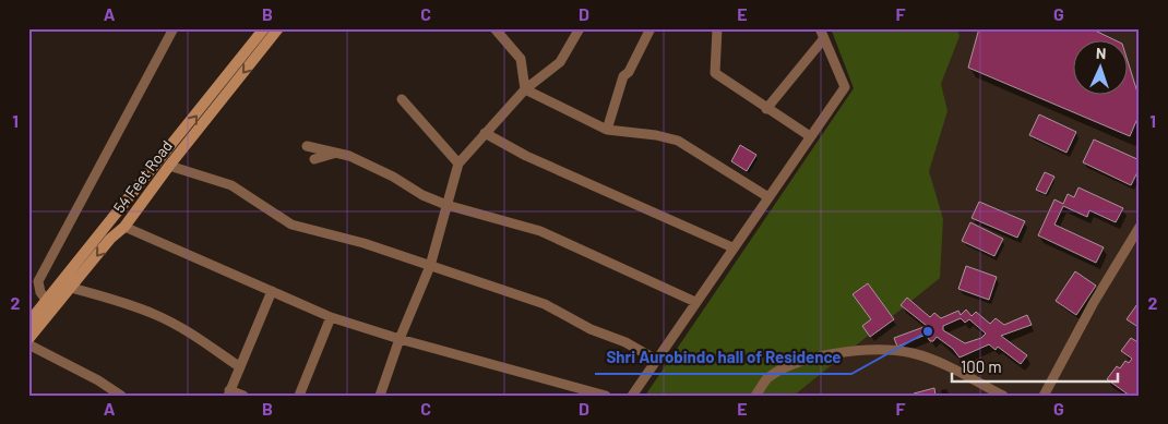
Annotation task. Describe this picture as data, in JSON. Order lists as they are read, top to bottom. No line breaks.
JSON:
{"streets":{"street":["54 Feet Road"]},"places":["Shri Aurobindo hall of Residence"],"scale_bar":"100 m","north":"top","grid":{"columns":["A","B","C","D","E","F","G"],"rows":["1","2"]}}
